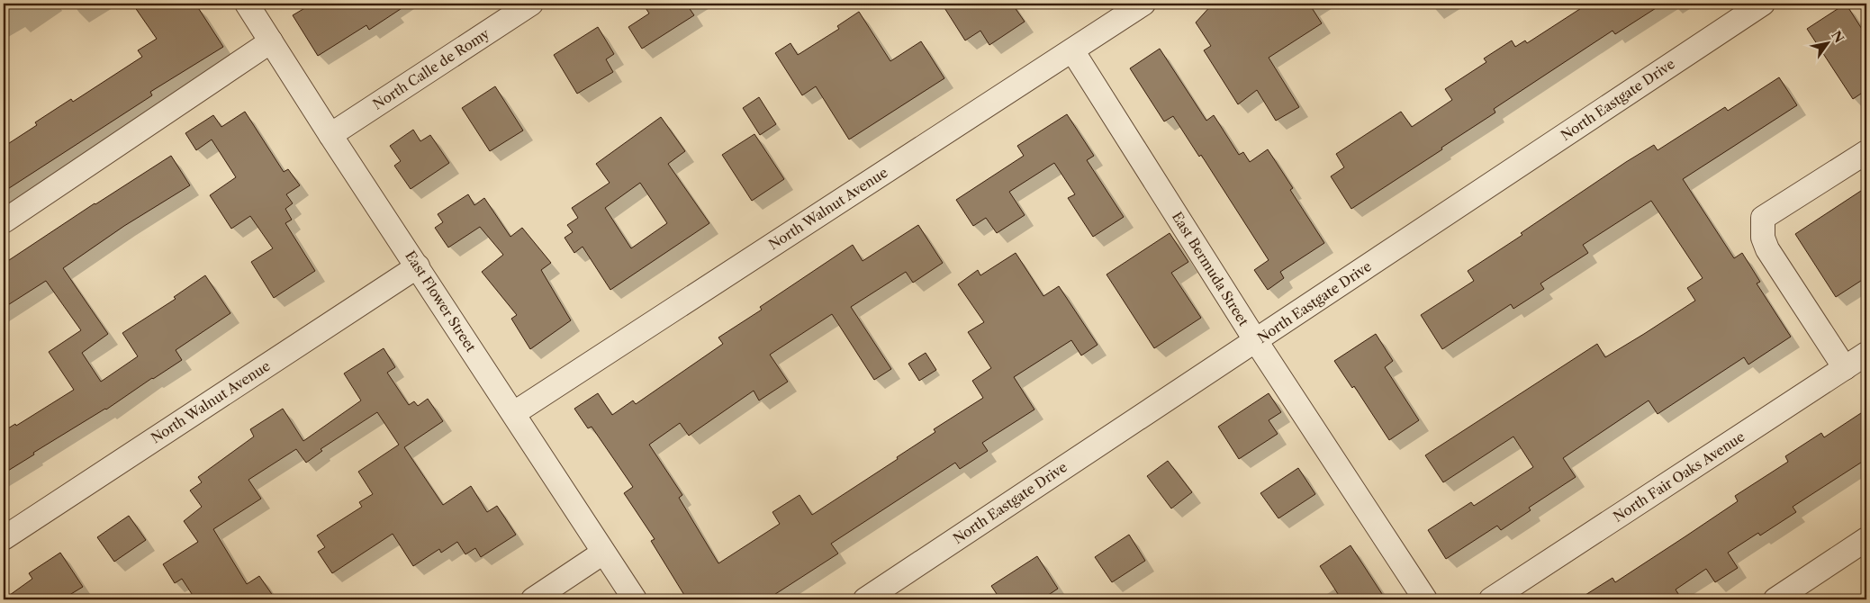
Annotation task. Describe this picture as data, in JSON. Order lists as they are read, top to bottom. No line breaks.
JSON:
{"streets":{"street":["North Calle de Romy","North Eastgate Drive","North Walnut Avenue","East Bermuda Street","East Flower Street","North Fair Oaks Avenue"]},"crossings":[["North Calle de Romy","East Flower Street"],["North Eastgate Drive","East Bermuda Street"],["North Walnut Avenue","East Bermuda Street"],["North Walnut Avenue","East Flower Street"]],"north":"top right"}
